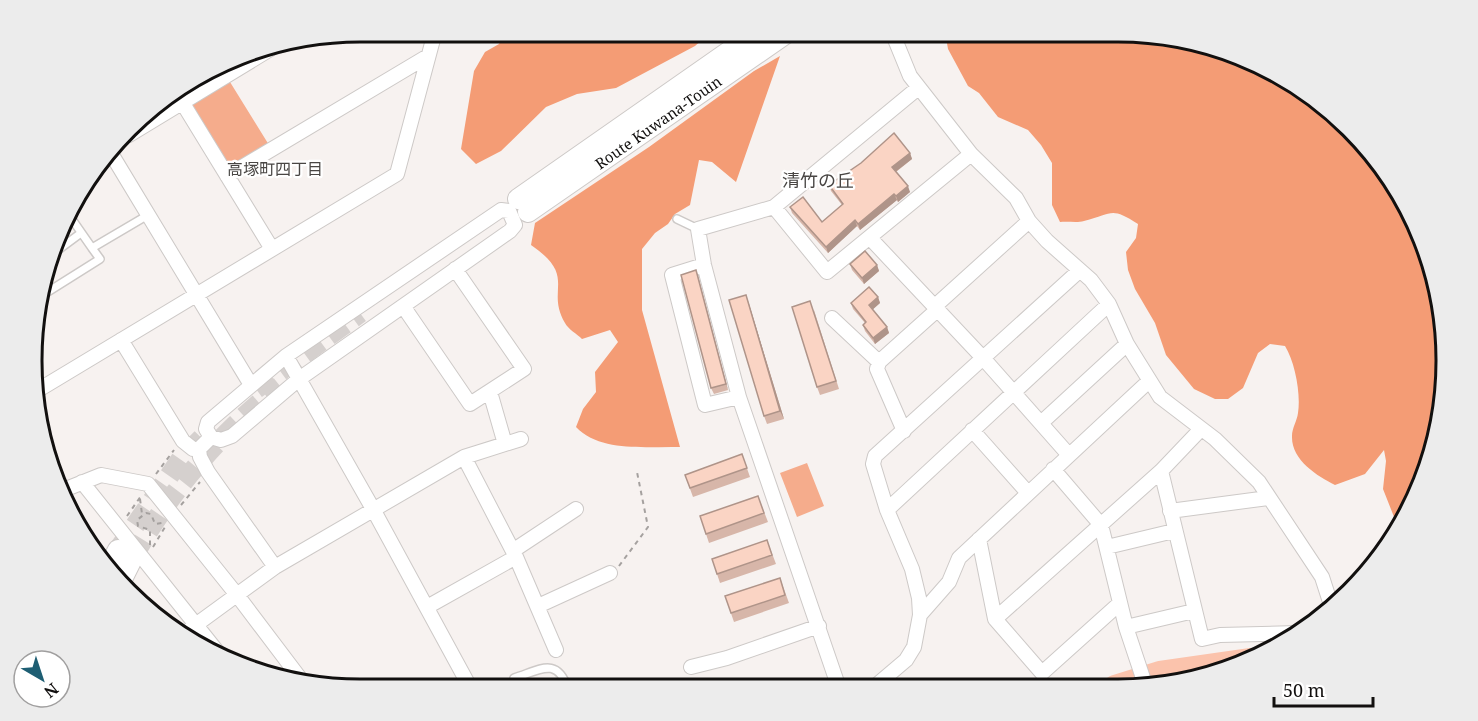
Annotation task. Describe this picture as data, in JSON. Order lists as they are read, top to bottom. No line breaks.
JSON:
{"streets":{"main road":["Route Kuwana-Touin"]},"districts":["高塚町四丁目","清竹の丘"],"scale_bar":"50 m","north":"bottom right"}
